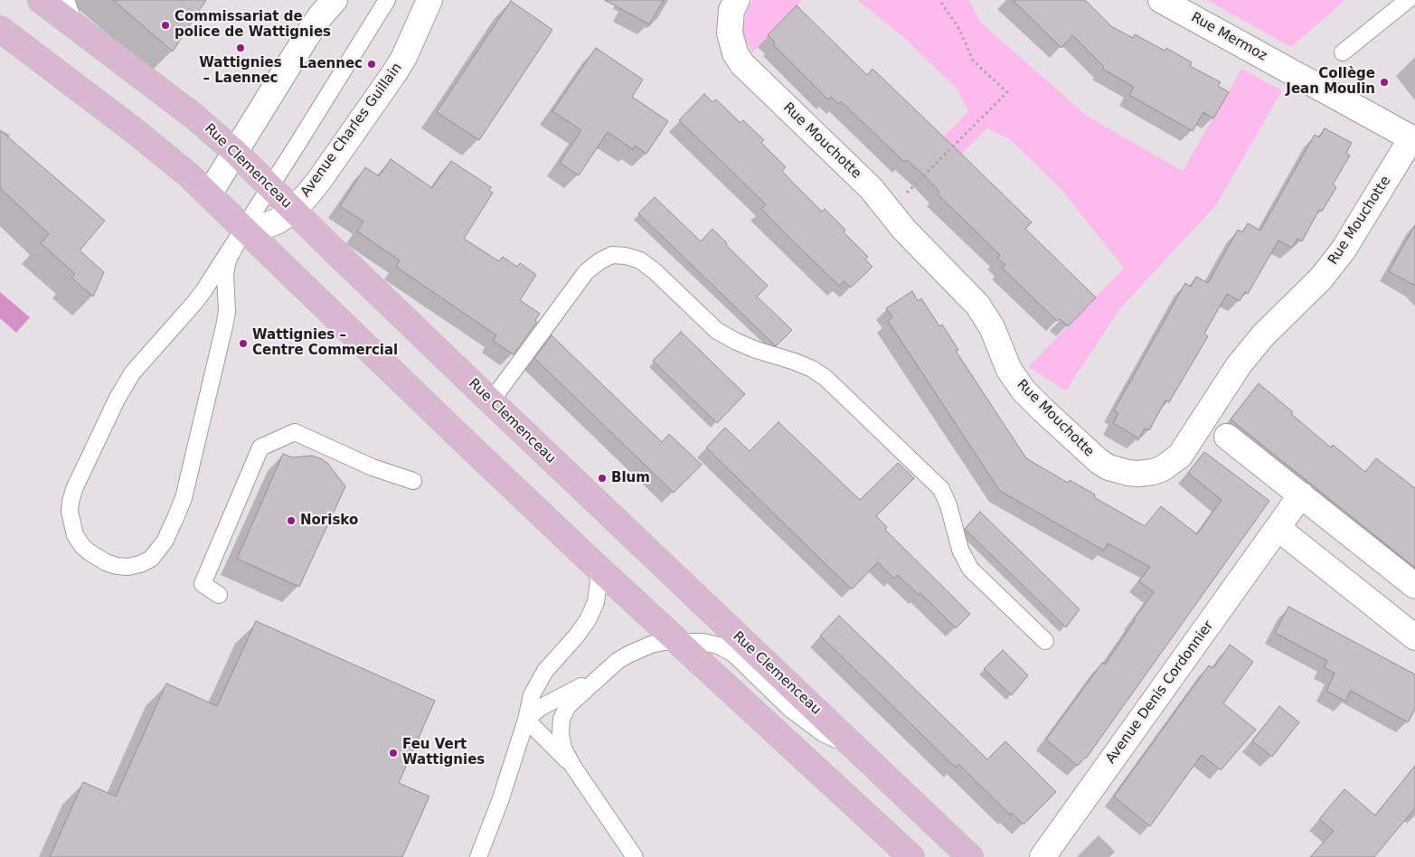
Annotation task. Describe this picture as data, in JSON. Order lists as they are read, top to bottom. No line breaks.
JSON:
{"streets":{"main road":["Rue Clemenceau"],"street":["Rue Mermoz","Avenue Charles Guillain","Rue Mouchotte","Avenue Denis Cordonnier"]},"crossings":[["Rue Mermoz","Rue Mouchotte"],["Avenue Charles Guillain","Rue Clemenceau"]],"places":["Commissariat de police de Wattignies","Wattignies – Laennec","Laennec","Collège Jean Moulin","Wattignies – Centre Commercial","Blum","Norisko","Feu Vert Wattignies"]}
